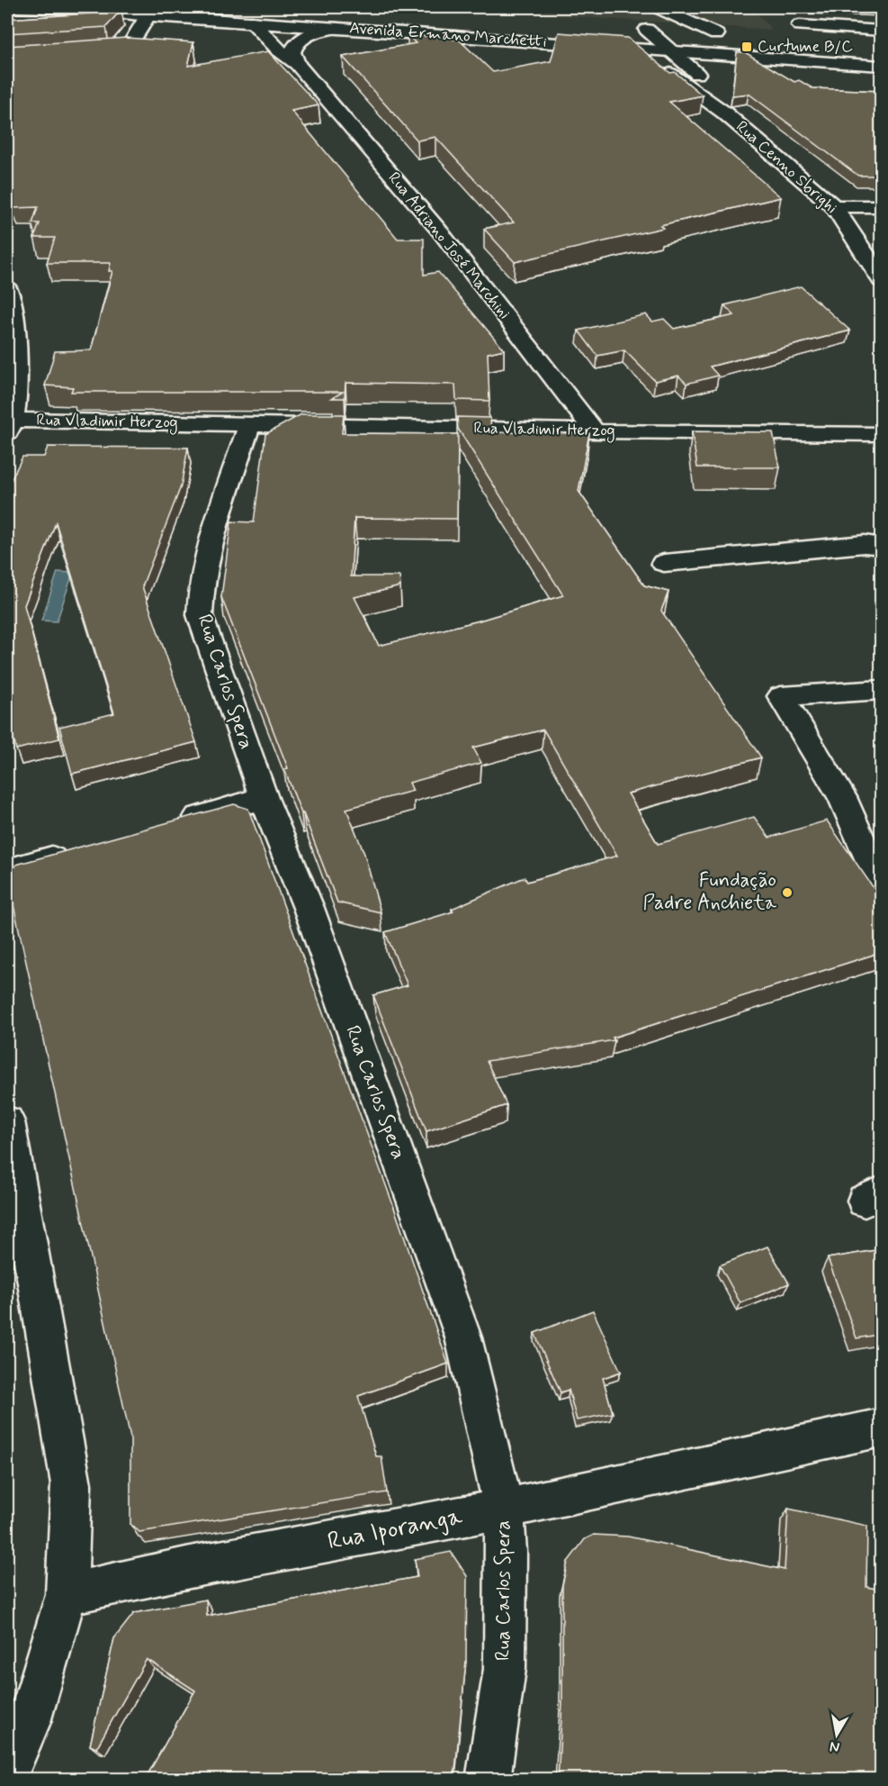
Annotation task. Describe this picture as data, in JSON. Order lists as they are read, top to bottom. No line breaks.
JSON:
{"streets":{"street":["Avenida Ermano Marchetti","Rua Cenno Sbrighi","Rua Adriano José Marchini","Rua Vladimir Herzog","Rua Carlos Spera","Rua Iporanga"]},"crossings":[["Avenida Ermano Marchetti","Rua Cenno Sbrighi"],["Avenida Ermano Marchetti","Rua Adriano José Marchini"],["Rua Adriano José Marchini","Rua Vladimir Herzog"],["Rua Vladimir Herzog","Rua Carlos Spera"],["Rua Carlos Spera","Rua Iporanga"]],"places":{"transit":["Curtume B/C"],"other":["Fundação Padre Anchieta"]},"north":"bottom"}
